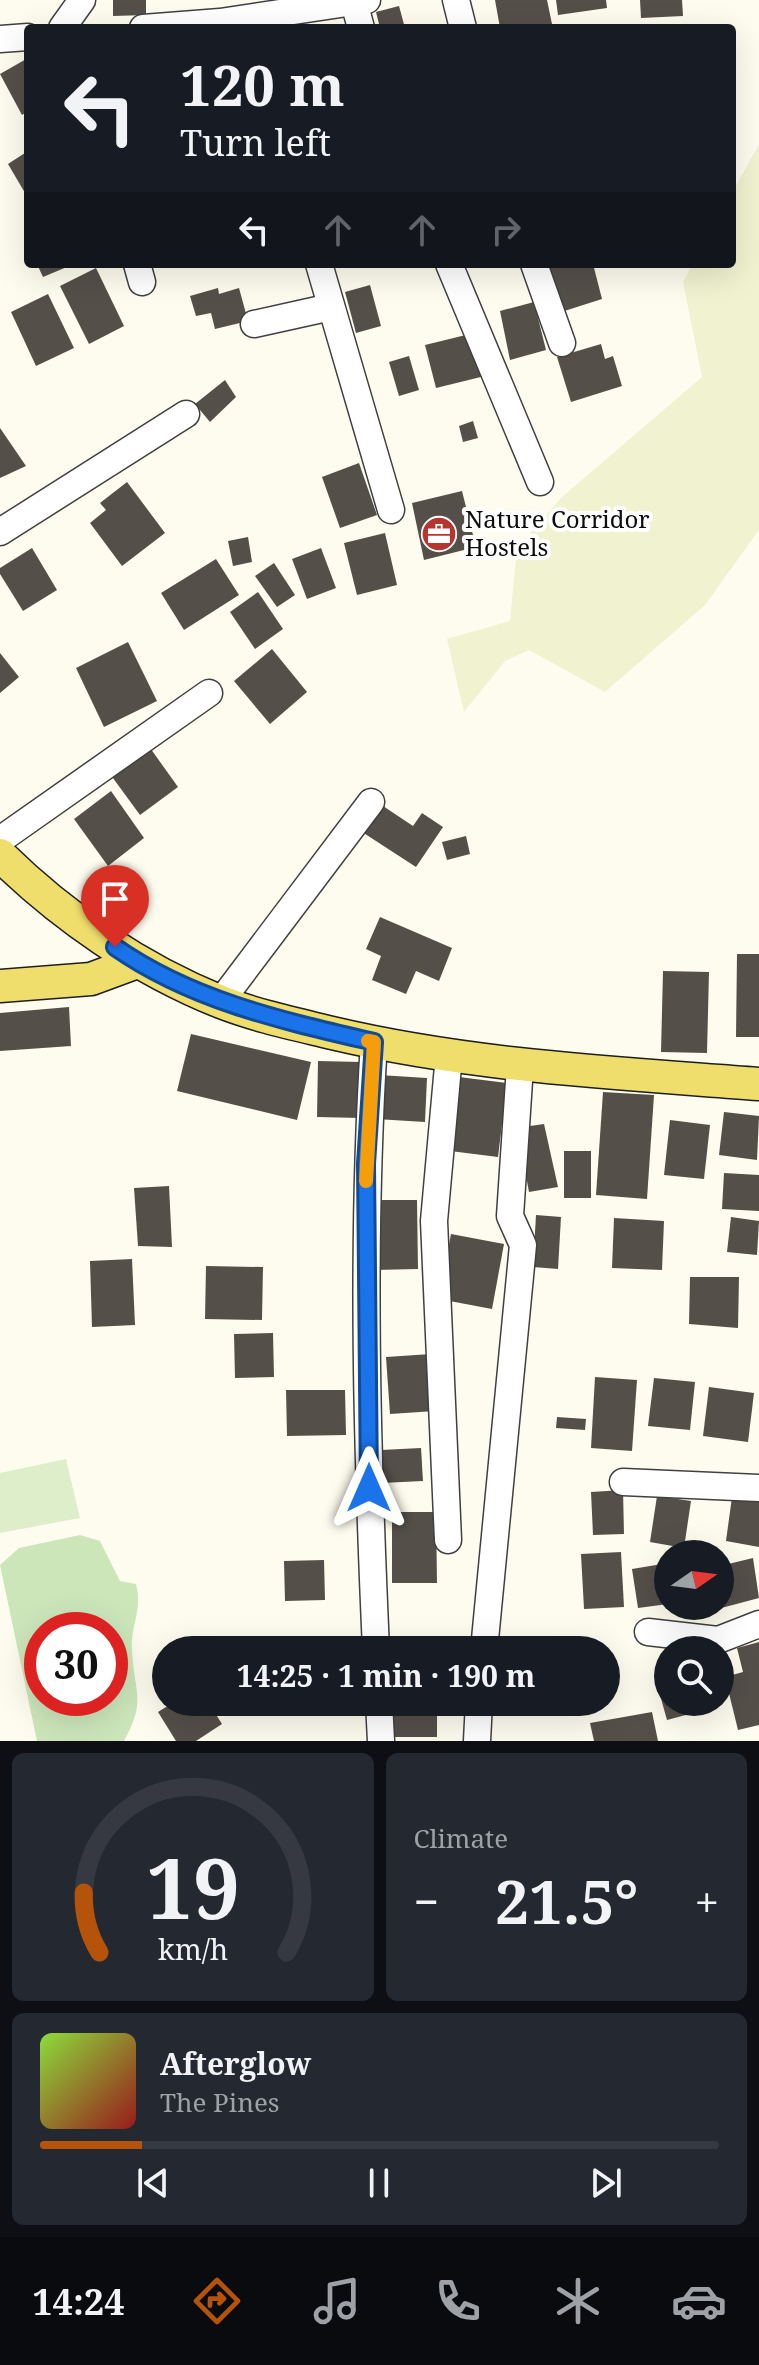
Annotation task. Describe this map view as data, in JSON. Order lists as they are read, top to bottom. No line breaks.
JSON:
{"places":{"office":["Nature Corridor Hostels"]},"north":"right","page":{"turn":["120 m","Turn left"],"limit":"30","trip":"14:25 · 1 min · 190 m","tile":"Climate","heat":["−","21.5°","+"],"song":["Afterglow","The Pines"],"tabs":"14:24","gauge":["19","km/h"]}}
